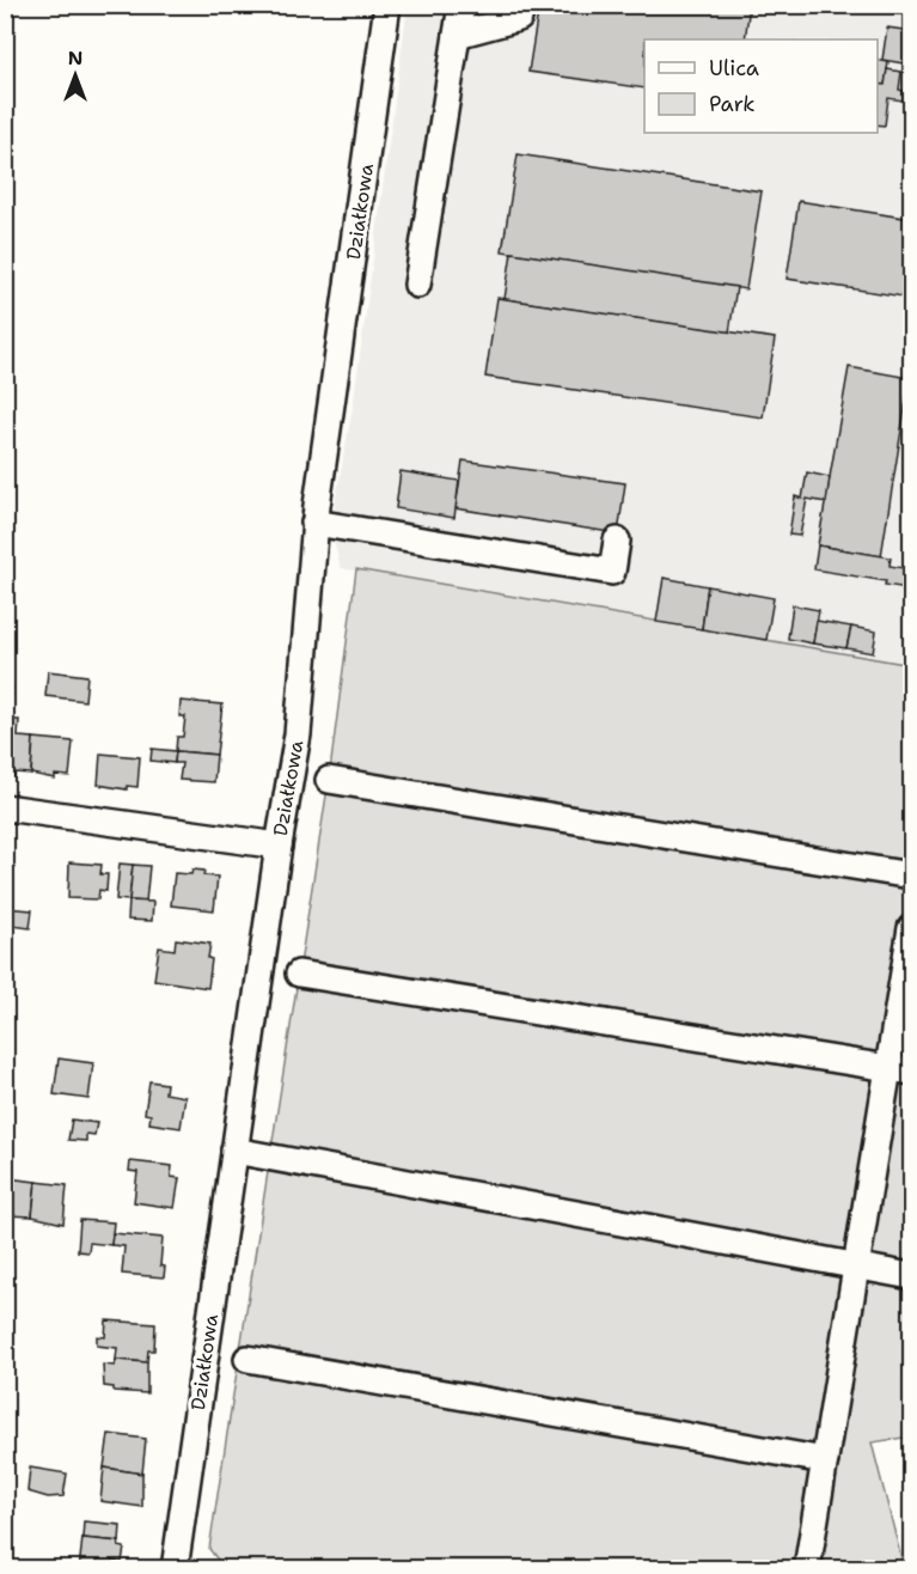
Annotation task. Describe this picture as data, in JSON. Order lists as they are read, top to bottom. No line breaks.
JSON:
{"streets":{"street":["Działkowa"]},"legend":["Ulica","Park"],"north":"top"}
